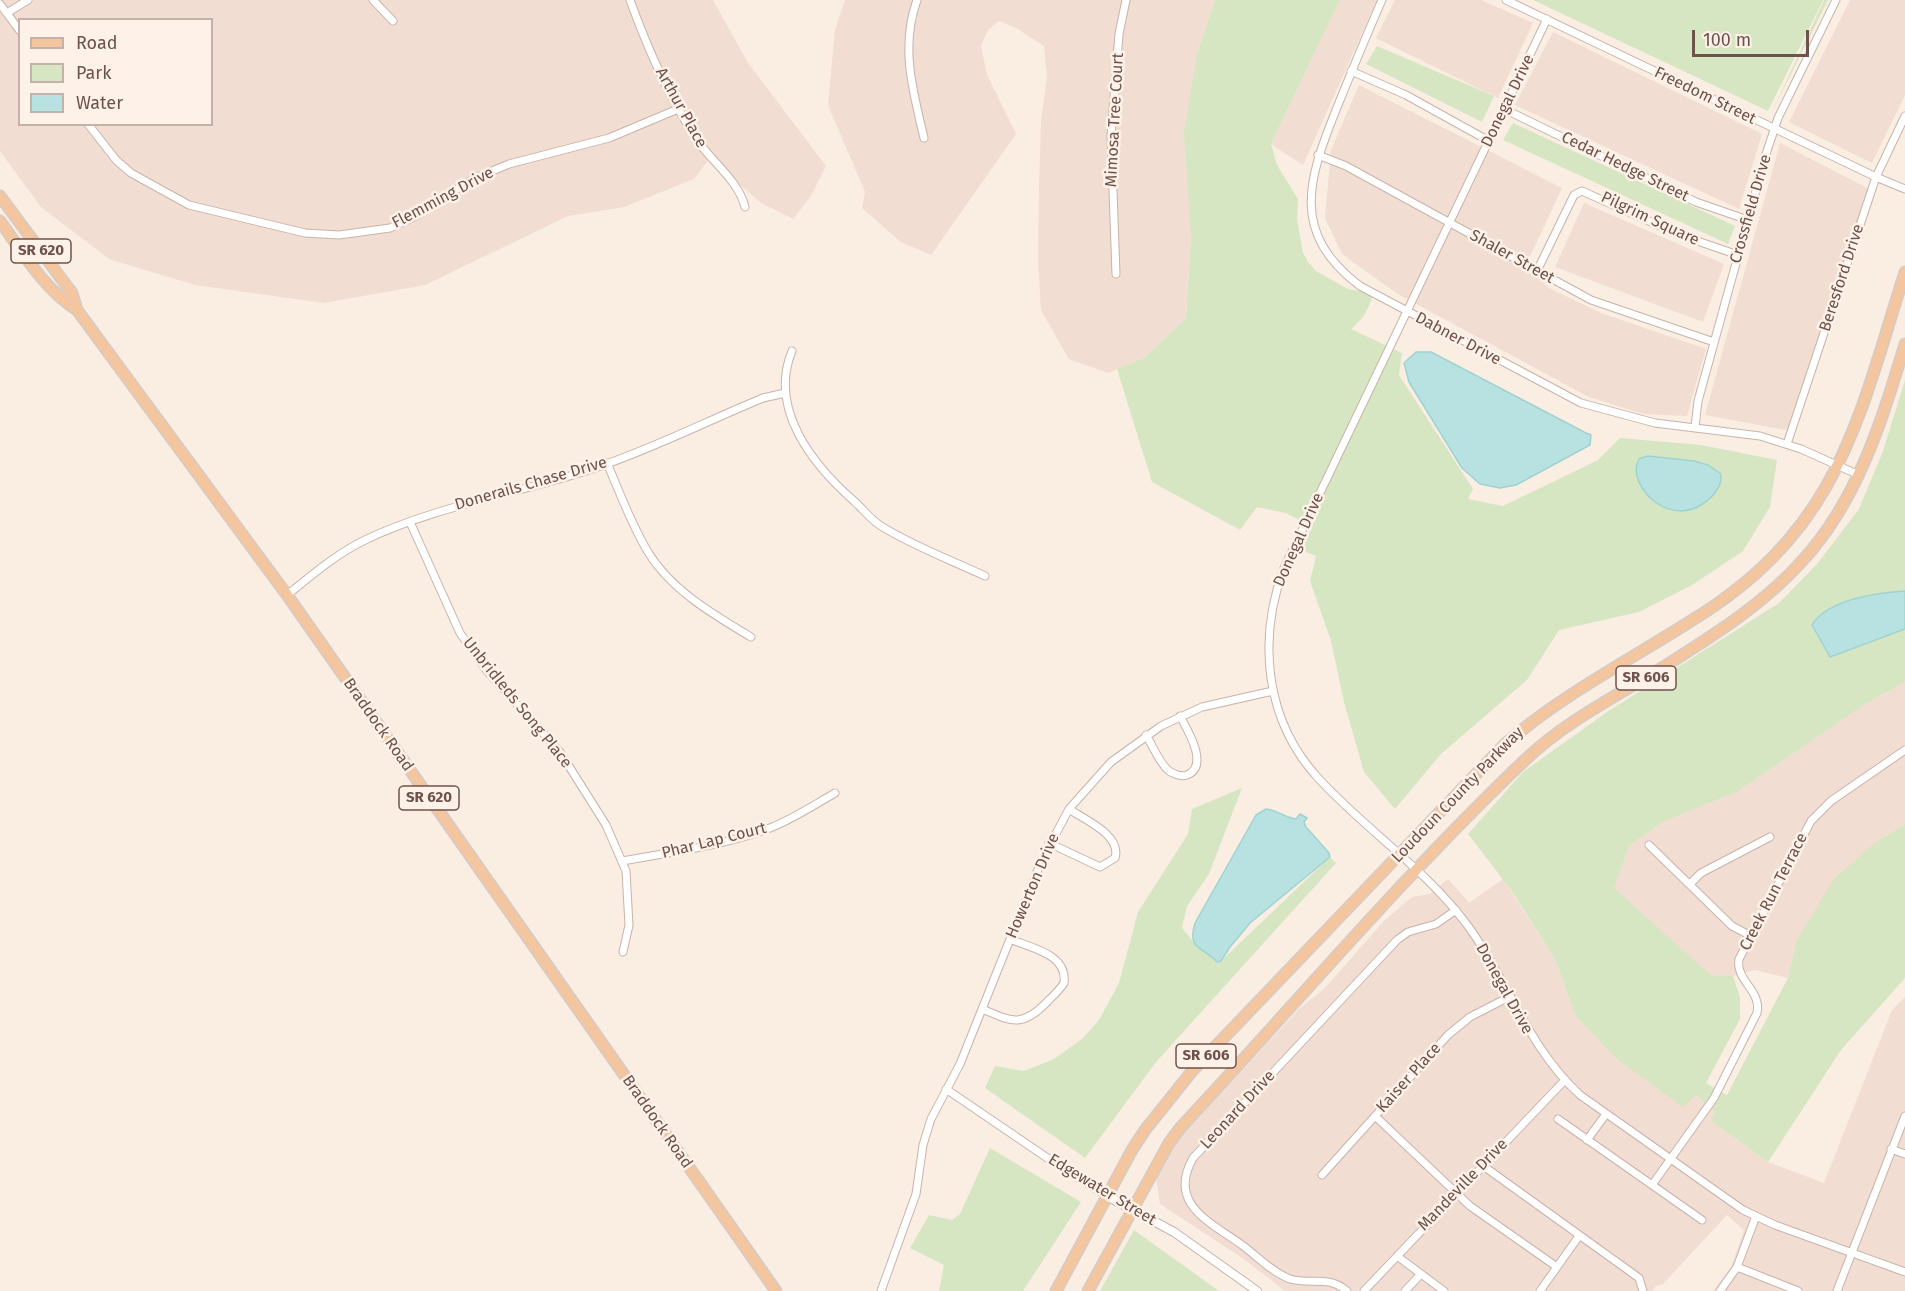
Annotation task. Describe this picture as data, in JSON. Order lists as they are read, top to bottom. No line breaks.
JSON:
{"streets":{"main road":["SR 620","SR 606","Braddock Road","Loudoun County Parkway"],"street":["Freedom Street","Donegal Drive","Arthur Place","Mimosa Tree Court","Cedar Hedge Street","Flemming Drive","Crossfield Drive","Pilgrim Square","Shaler Street","Beresford Drive","Dabner Drive","Donerails Chase Drive","Unbridleds Song Place","Phar Lap Court","Howerton Drive","Creek Run Terrace","Kaiser Place","Leonard Drive","Mandeville Drive","Edgewater Street"]},"crossings":[["Freedom Street","Donegal Drive"],["Freedom Street","Crossfield Drive"],["Freedom Street","Beresford Drive"],["Donegal Drive","Cedar Hedge Street"],["Donegal Drive","Shaler Street"],["Donegal Drive","Dabner Drive"],["Donegal Drive","Loudoun County Parkway"],["Donegal Drive","Howerton Drive"],["Donegal Drive","Creek Run Terrace"],["Donegal Drive","Kaiser Place"],["Donegal Drive","Leonard Drive"],["Donegal Drive","Mandeville Drive"],["Arthur Place","Flemming Drive"],["Cedar Hedge Street","Crossfield Drive"],["Crossfield Drive","Pilgrim Square"],["Crossfield Drive","Shaler Street"],["Crossfield Drive","Dabner Drive"],["Pilgrim Square","Shaler Street"],["Shaler Street","Dabner Drive"],["Beresford Drive","Dabner Drive"],["Dabner Drive","Loudoun County Parkway"],["Donerails Chase Drive","Unbridleds Song Place"],["Donerails Chase Drive","Braddock Road"],["Unbridleds Song Place","Phar Lap Court"],["Loudoun County Parkway","Edgewater Street"],["Howerton Drive","Edgewater Street"]],"legend":["Road","Park","Water"],"scale_bar":"100 m"}
